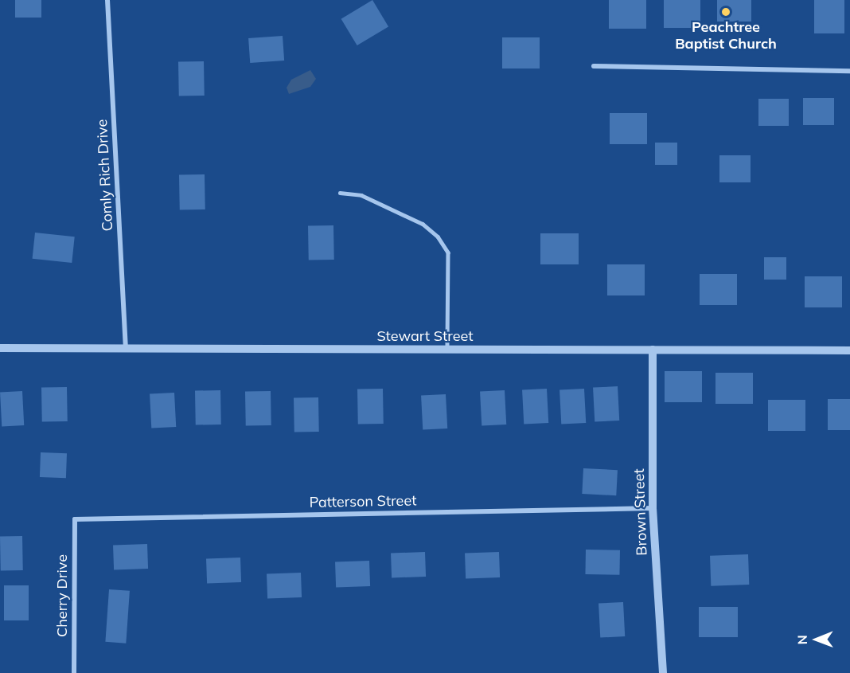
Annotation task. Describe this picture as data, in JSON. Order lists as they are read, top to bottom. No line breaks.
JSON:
{"streets":{"street":["Comly Rich Drive","Stewart Street","Patterson Street","Brown Street","Cherry Drive"]},"crossings":[["Comly Rich Drive","Stewart Street"],["Stewart Street","Brown Street"],["Patterson Street","Brown Street"],["Patterson Street","Cherry Drive"]],"places":["Peachtree Baptist Church"],"north":"left"}
